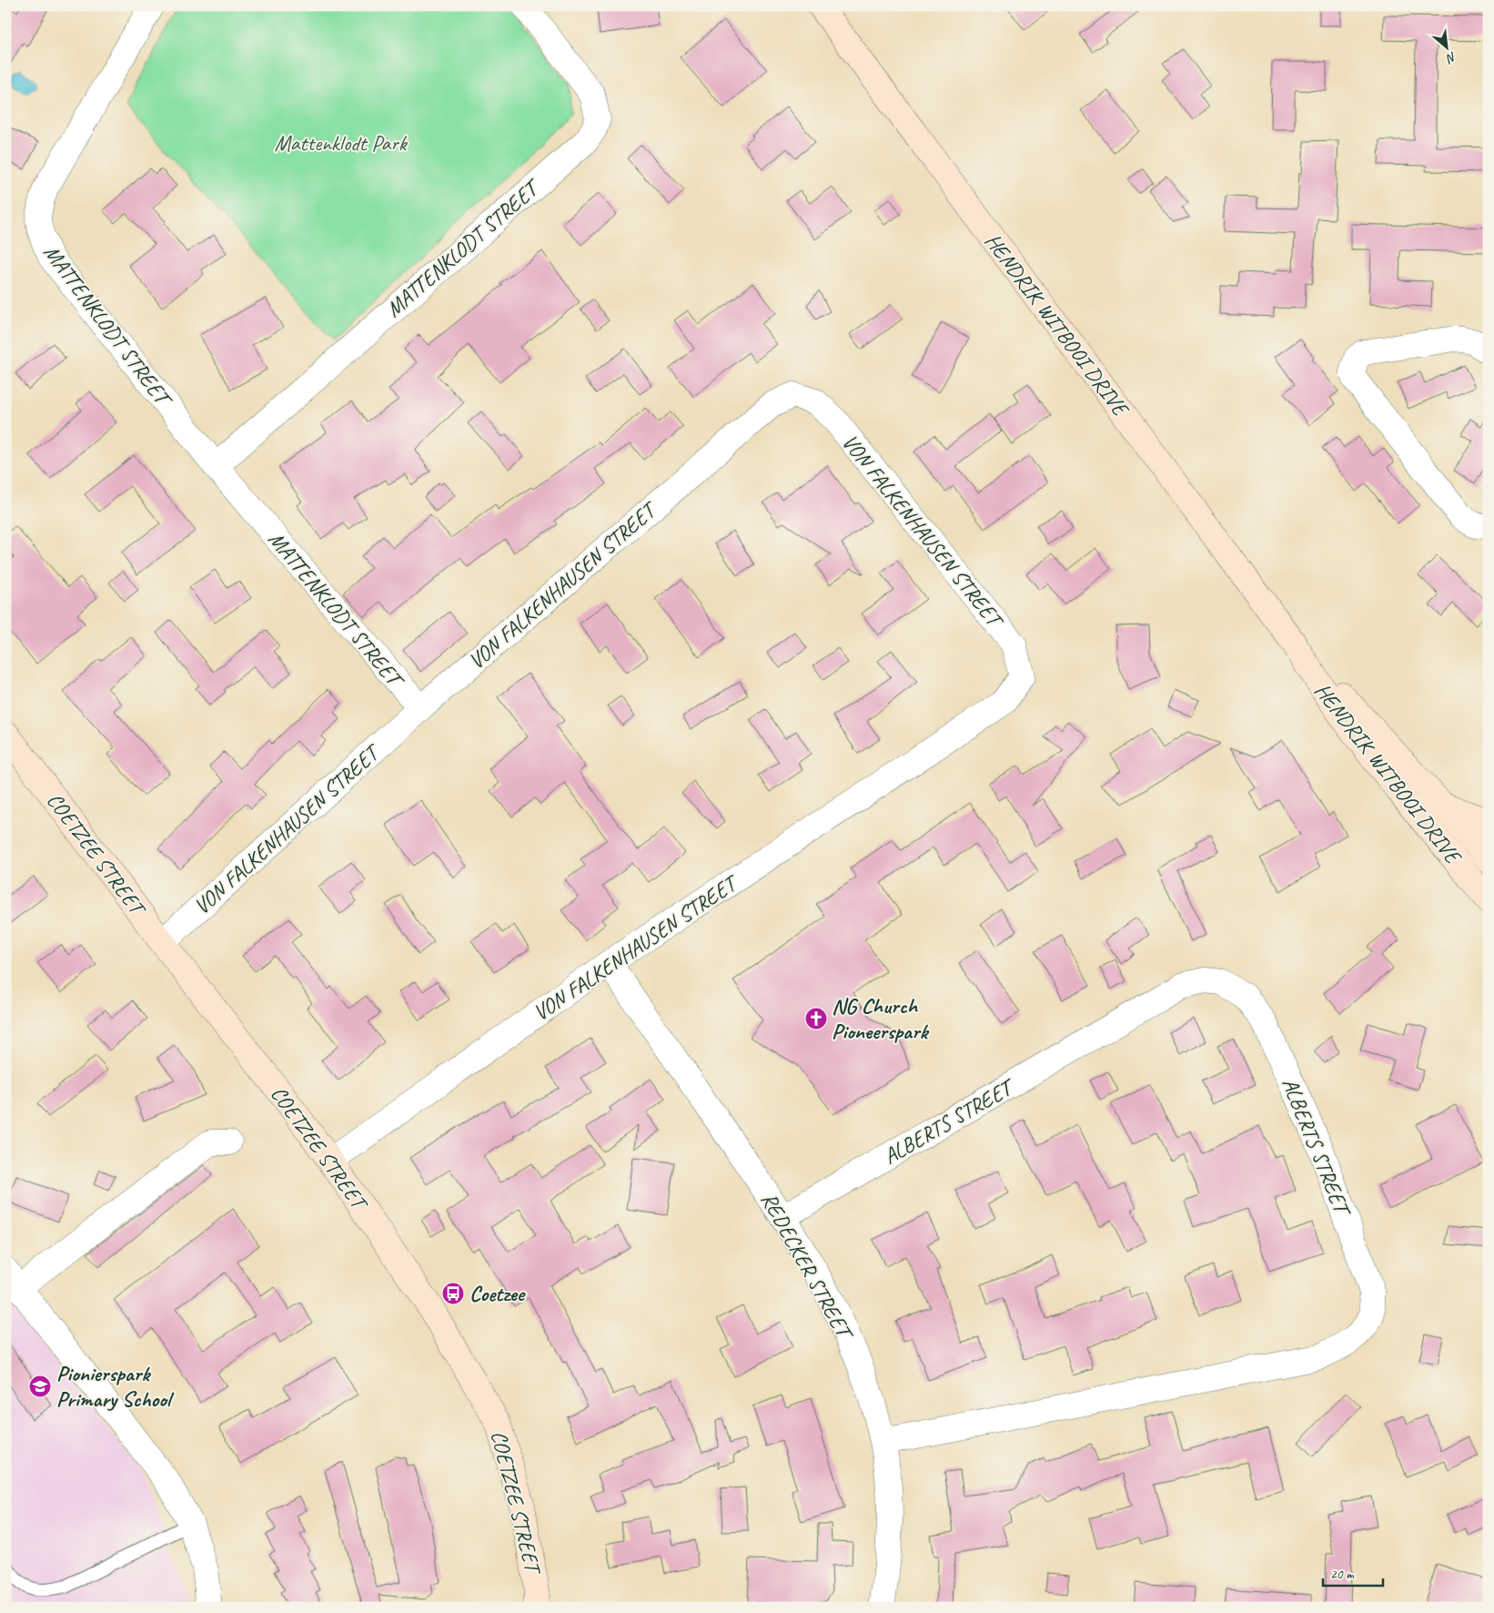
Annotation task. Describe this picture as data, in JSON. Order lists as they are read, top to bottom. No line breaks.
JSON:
{"streets":{"main road":["HENDRIK WITBOOI DRIVE","COETZEE STREET"],"street":["MATTENKLODT STREET","VON FALKENHAUSEN STREET","ALBERTS STREET","REDECKER STREET"]},"crossings":[["MATTENKLODT STREET","VON FALKENHAUSEN STREET"],["VON FALKENHAUSEN STREET","COETZEE STREET"],["VON FALKENHAUSEN STREET","REDECKER STREET"],["ALBERTS STREET","REDECKER STREET"]],"parks":["Mattenklodt Park"],"places":{"church":["NG Church Pioneerspark"],"bus stop":["Coetzee"],"school or university":["Pionierspark Primary School"]},"scale_bar":"20 m","north":"bottom right"}
